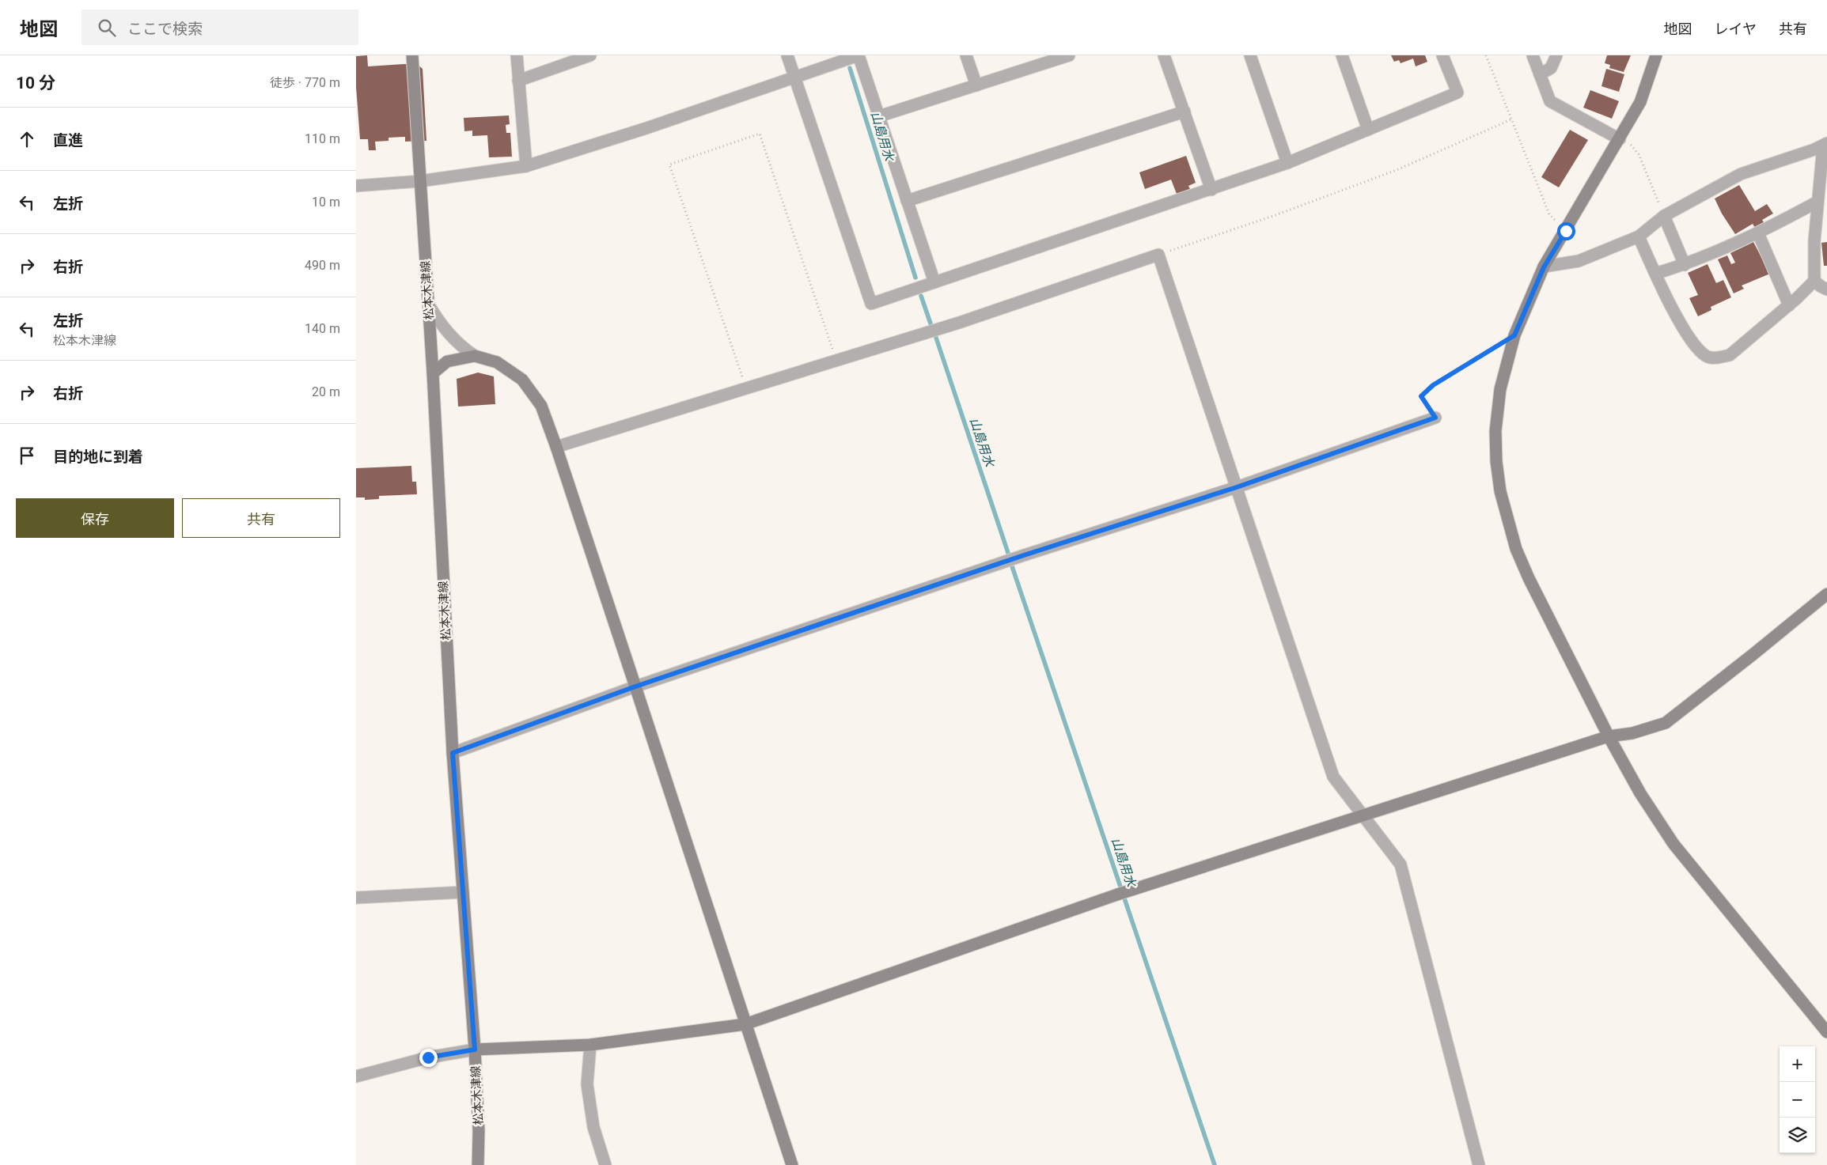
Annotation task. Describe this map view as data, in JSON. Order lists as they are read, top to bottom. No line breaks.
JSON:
{"streets":{"street":["松本木津線"]},"water":["山島用水"],"page":{"header":"地図","search":"ここで検索","nav":["地図","レイヤ","共有"],"heading":["10 分","徒歩 · 770 m"],"list":[["直進","110 m"],["左折","10 m"],["右折","490 m"],["左折","松本木津線","140 m"],["右折","20 m"],"目的地に到着"],"buttons":["保存","共有"],"map_buttons":["+","−"]}}
